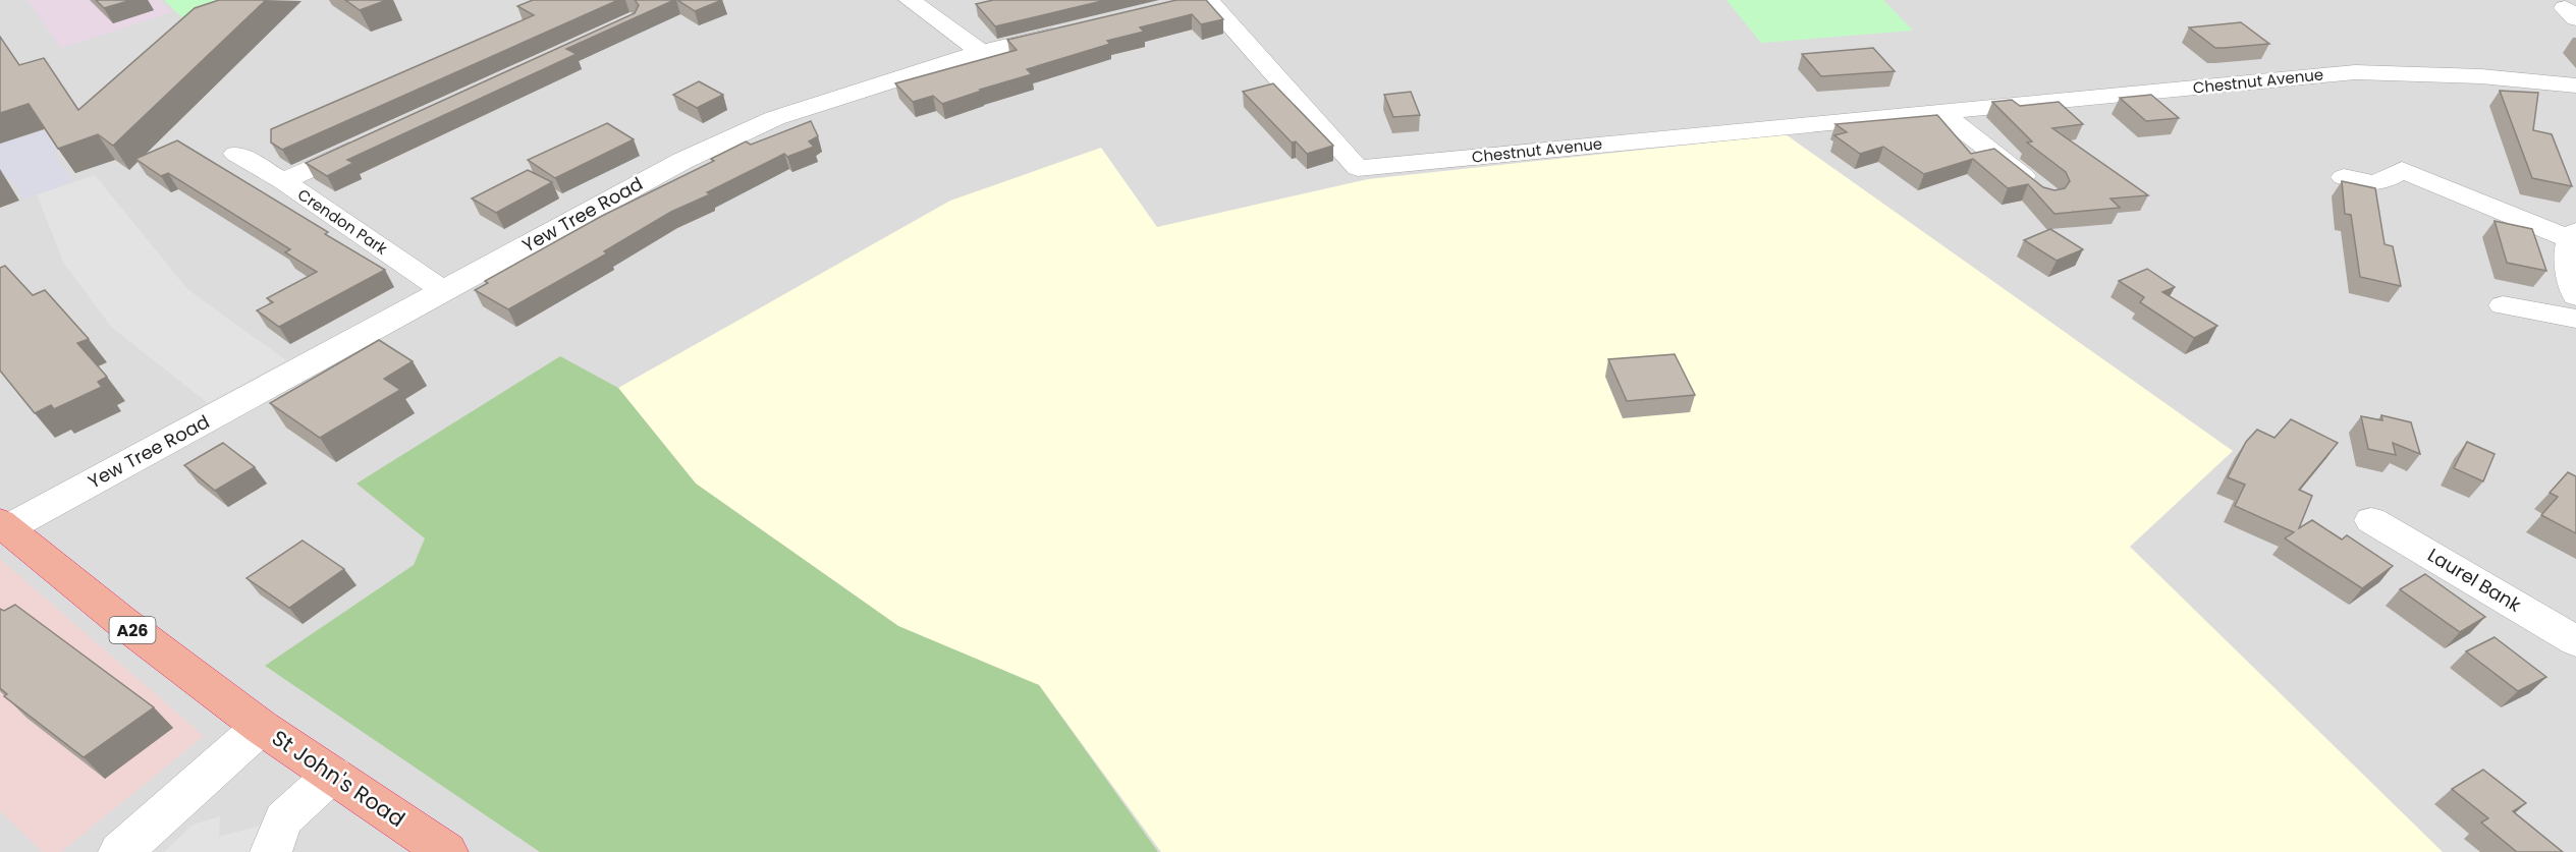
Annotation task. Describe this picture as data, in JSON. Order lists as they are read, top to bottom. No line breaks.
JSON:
{"streets":{"highway":["A26","St John's Road"],"street":["Chestnut Avenue","Yew Tree Road","Crendon Park","Laurel Bank"]},"crossings":[["Yew Tree Road","Crendon Park"],["Yew Tree Road","A26"],["A26","St John's Road"]]}
